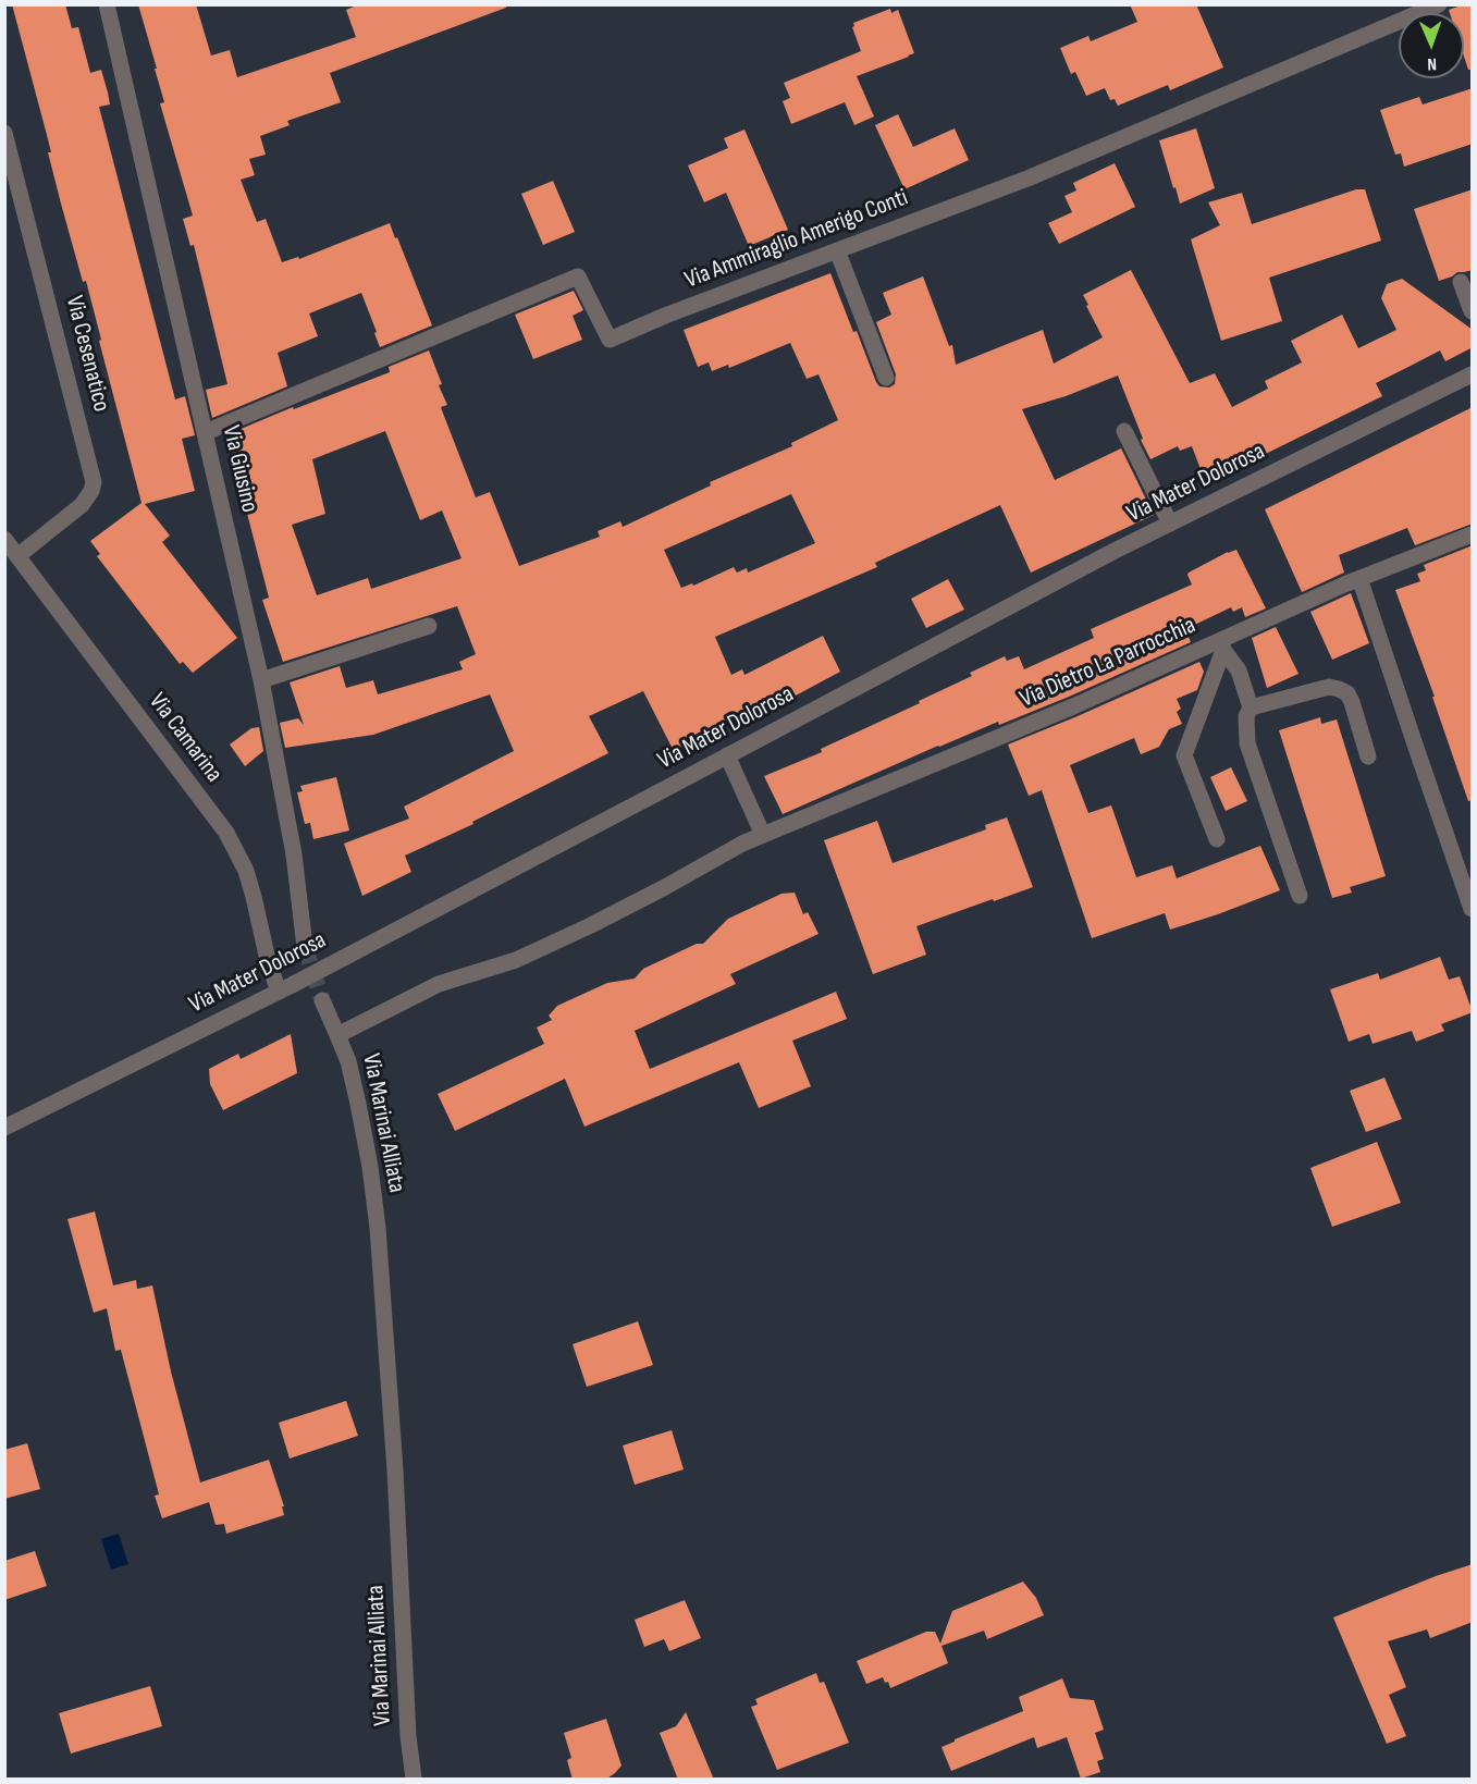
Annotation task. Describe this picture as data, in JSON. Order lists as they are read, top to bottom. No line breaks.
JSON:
{"streets":{"street":["Via Ammiraglio Amerigo Conti","Via Cesenatico","Via Giusino","Via Mater Dolorosa","Via Dietro La Parrocchia","Via Camarina","Via Marinai Alliata"]},"crossings":[["Via Ammiraglio Amerigo Conti","Via Giusino"],["Via Cesenatico","Via Camarina"],["Via Mater Dolorosa","Via Camarina"],["Via Dietro La Parrocchia","Via Marinai Alliata"]],"north":"bottom"}
